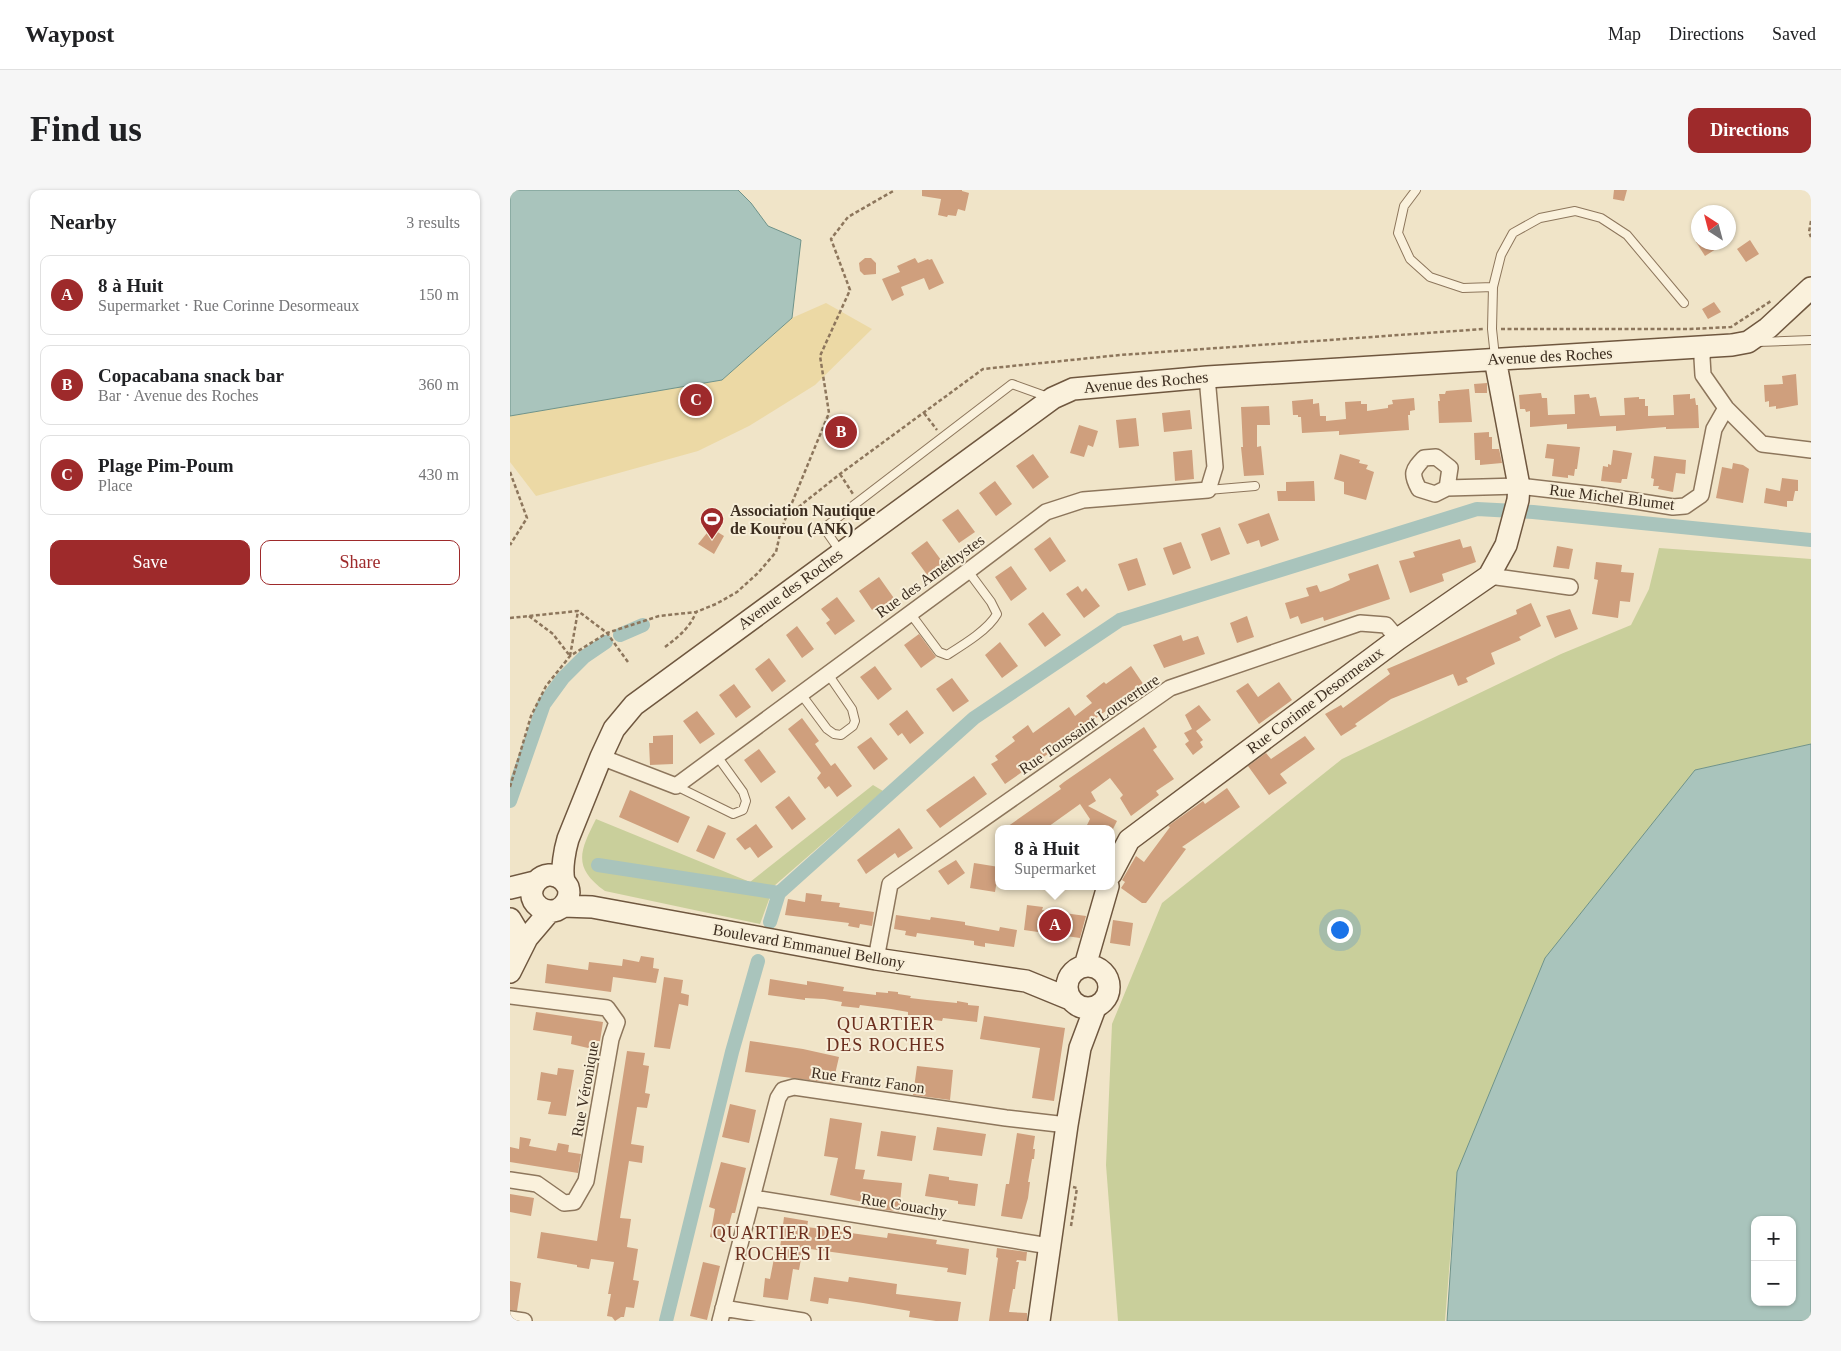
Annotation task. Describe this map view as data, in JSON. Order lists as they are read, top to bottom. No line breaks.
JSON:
{"streets":{"street":["Avenue des Roches","Rue Michel Blumet","Rue des Améthystes","Rue Corinne Desormeaux","Rue Toussaint Louverture","Boulevard Emmanuel Bellony","Rue Frantz Fanon","Rue Véronique","Rue Couachy"]},"crossings":[["Avenue des Roches","Boulevard Emmanuel Bellony"],["Rue Michel Blumet","Rue Corinne Desormeaux"],["Rue Corinne Desormeaux","Rue Toussaint Louverture"],["Rue Toussaint Louverture","Boulevard Emmanuel Bellony"],["Rue Frantz Fanon","Rue Couachy"]],"districts":["QUARTIER DES ROCHES","QUARTIER DES ROCHES II"],"places":{"sports":["Association Nautique de Kourou (ANK)"]},"north":"top left","page":{"header":"Waypost","nav":["Map","Directions","Saved"],"buttons":["Directions",["Save","Share"]],"title":"Find us","heading":["Nearby","3 results"],"list":[{"mark":"A","name":"8 à Huit","note":"Supermarket · Rue Corinne Desormeaux","value":"150 m"},{"mark":"B","name":"Copacabana snack bar","note":"Bar · Avenue des Roches","value":"360 m"},{"mark":"C","name":"Plage Pim-Poum","note":"Place","value":"430 m"}],"pins":["C","B","A"],"popup":["8 à Huit","Supermarket"],"map_buttons":["+","−"]}}
